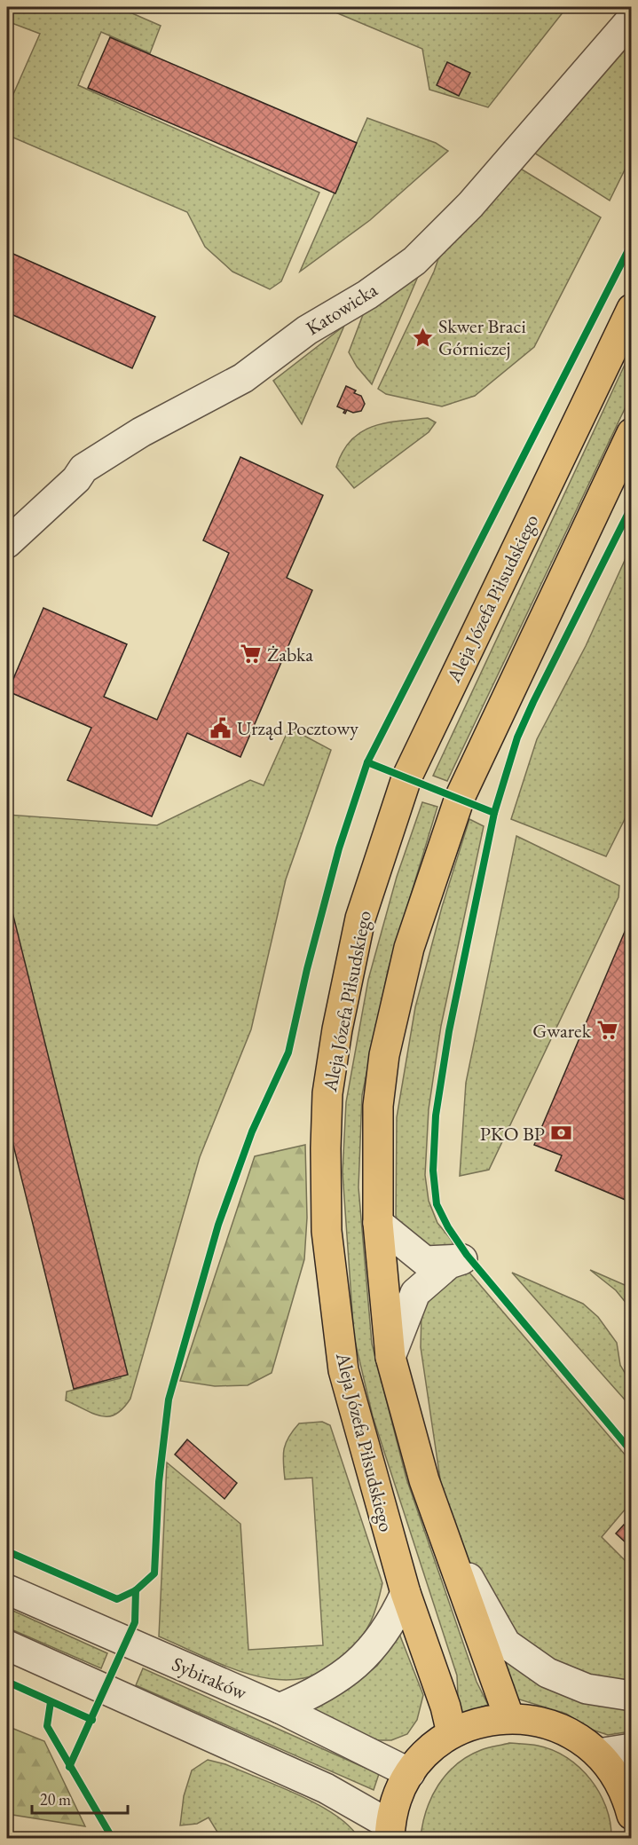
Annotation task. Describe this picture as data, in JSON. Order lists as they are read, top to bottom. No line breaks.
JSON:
{"streets":{"main road":["Aleja Józefa Piłsudskiego"],"street":["Katowicka","Sybiraków"]},"places":{"place":["Skwer Braci Górniczej"],"supermarket":["Żabka","Gwarek"],"public building":["Urząd Pocztowy"],"bank":["PKO BP"]},"scale_bar":"20 m"}
